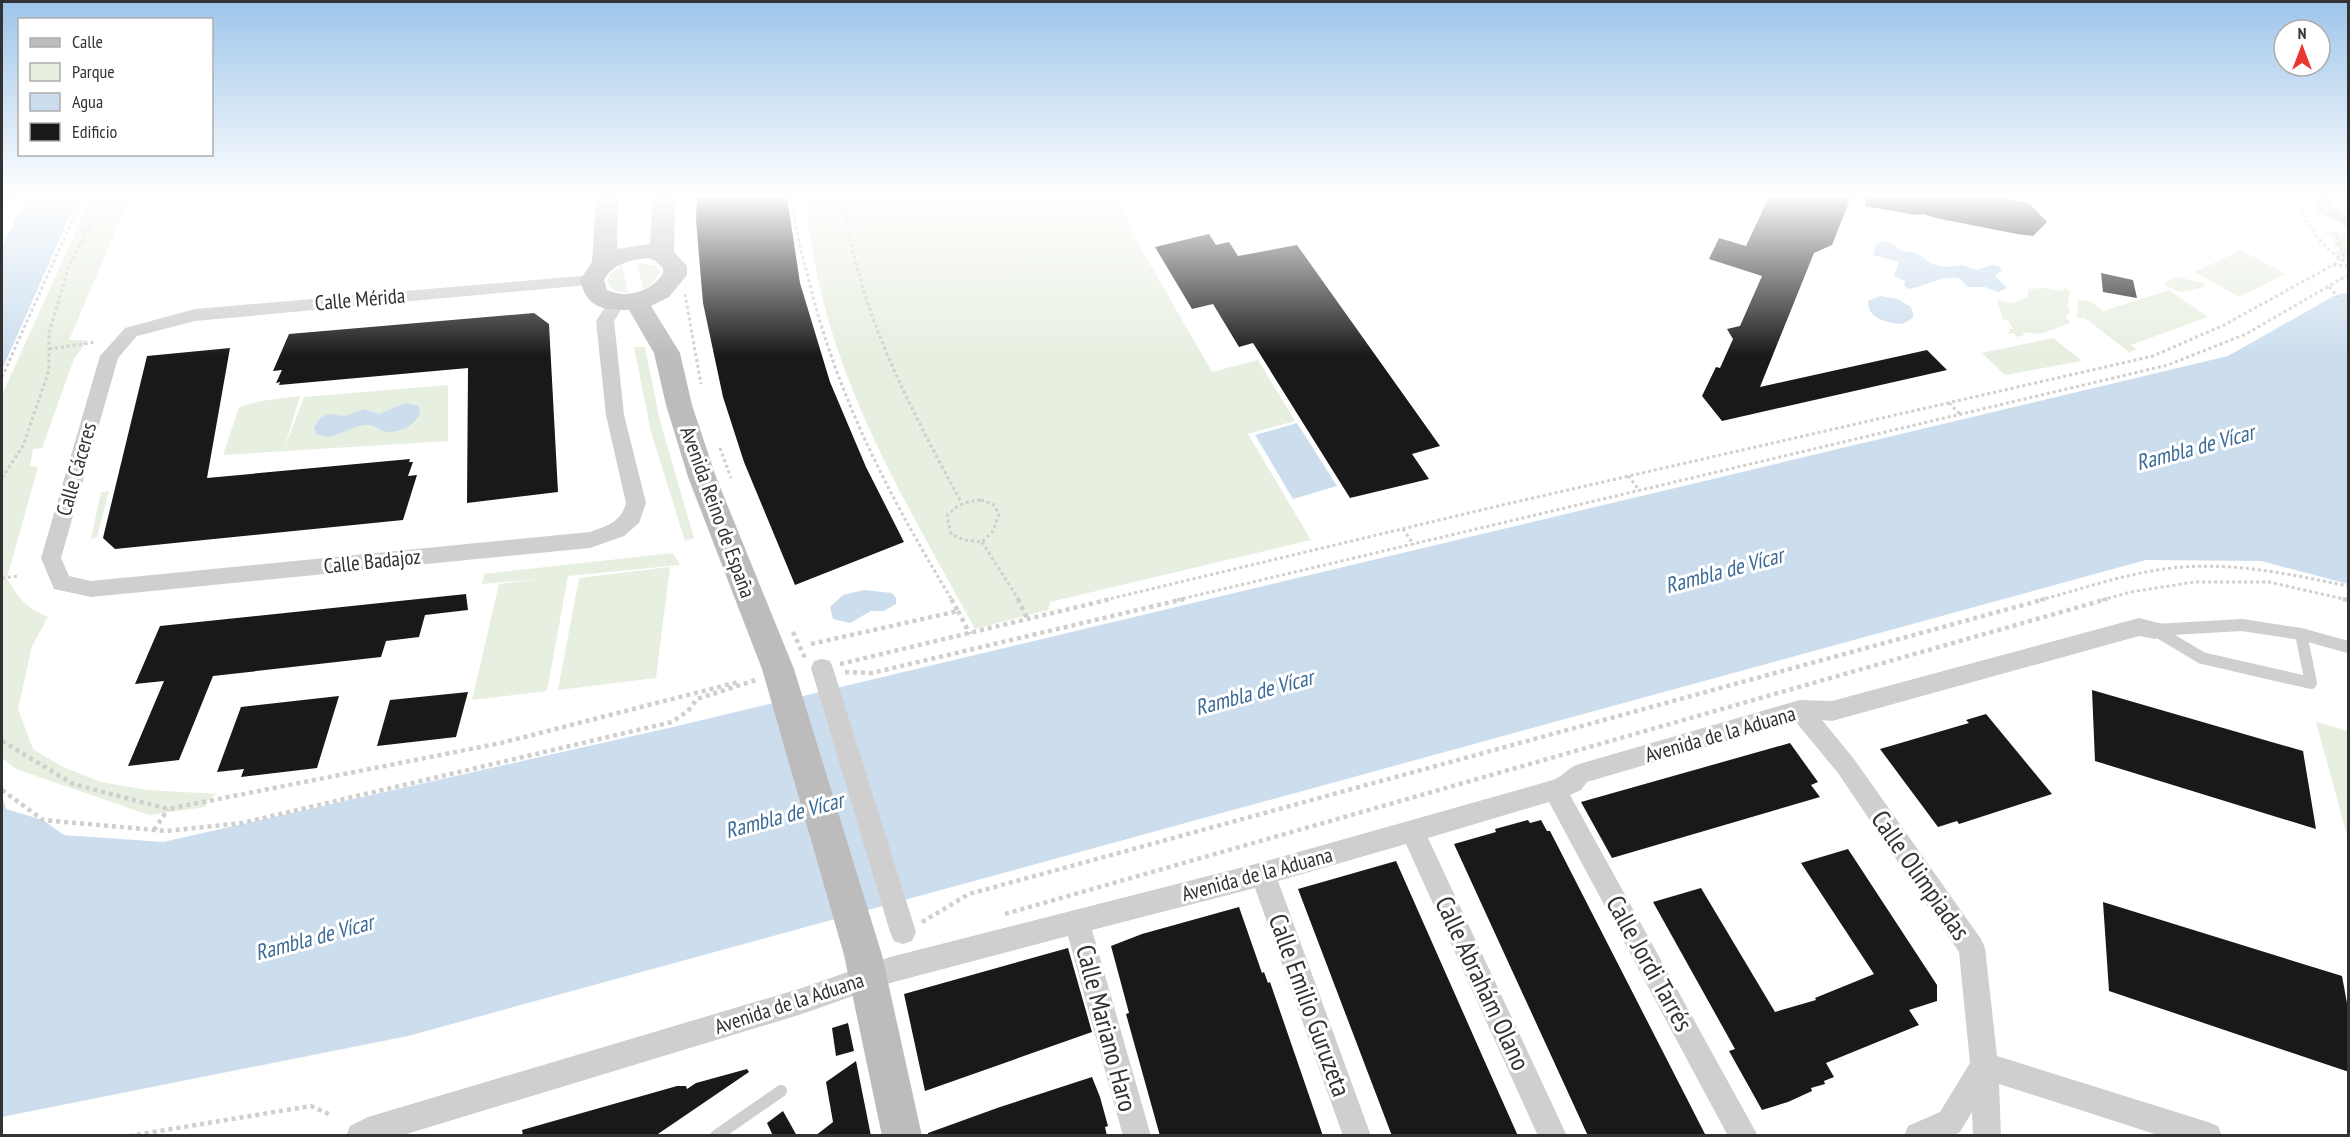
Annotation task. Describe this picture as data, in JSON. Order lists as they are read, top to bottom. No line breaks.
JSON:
{"streets":{"street":["Calle Mérida","Calle Cáceres","Avenida Reino de España","Calle Badajoz","Avenida de la Aduana","Calle Olimpiadas","Calle Jordi Tarrés","Calle Abrahám Olano","Calle Emilio Guruzeta","Calle Mariano Haro"]},"crossings":[["Calle Mérida","Calle Cáceres"],["Calle Cáceres","Calle Badajoz"],["Avenida Reino de España","Calle Badajoz"],["Avenida Reino de España","Avenida de la Aduana"],["Avenida de la Aduana","Calle Olimpiadas"],["Avenida de la Aduana","Calle Jordi Tarrés"],["Avenida de la Aduana","Calle Abrahám Olano"],["Avenida de la Aduana","Calle Emilio Guruzeta"],["Avenida de la Aduana","Calle Mariano Haro"]],"water":["Rambla de Vícar"],"legend":["Calle","Parque","Agua","Edificio"],"north":"top"}
